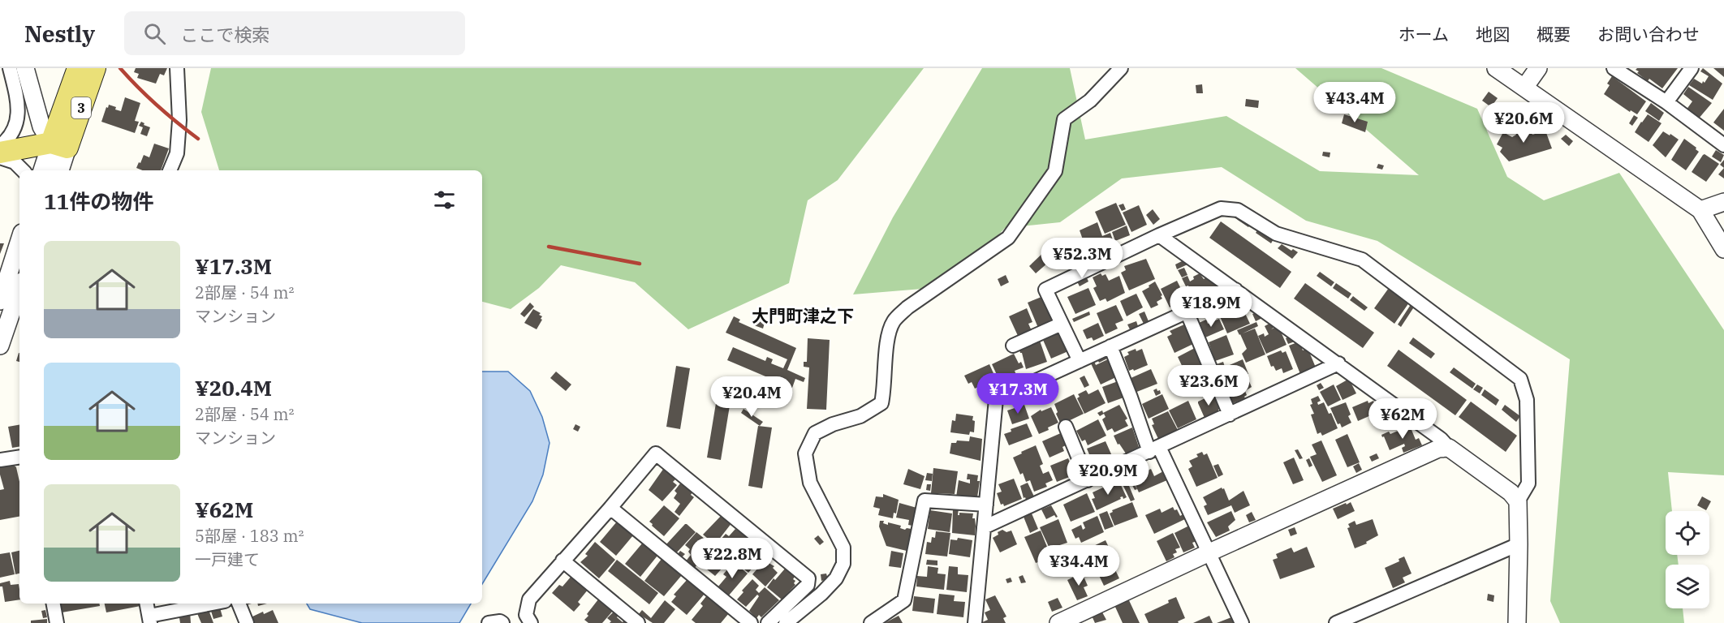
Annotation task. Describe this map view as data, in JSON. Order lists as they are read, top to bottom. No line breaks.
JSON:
{"streets":{"main road":["3"]},"districts":["大門町津之下"],"page":{"header":"Nestly","search":"ここで検索","nav":["ホーム","地図","概要","お問い合わせ"],"price":["¥43.4M","¥20.6M","¥52.3M","¥18.9M","¥23.6M","¥17.3M","¥20.4M","¥62M","¥20.9M","¥22.8M","¥34.4M"],"heading":"11件の物件","list":[{"name":"¥17.3M","note":"2部屋 · 54 m² · マンション"},{"name":"¥20.4M","note":"2部屋 · 54 m² · マンション"},{"name":"¥62M","note":"5部屋 · 183 m² · 一戸建て"}]}}
